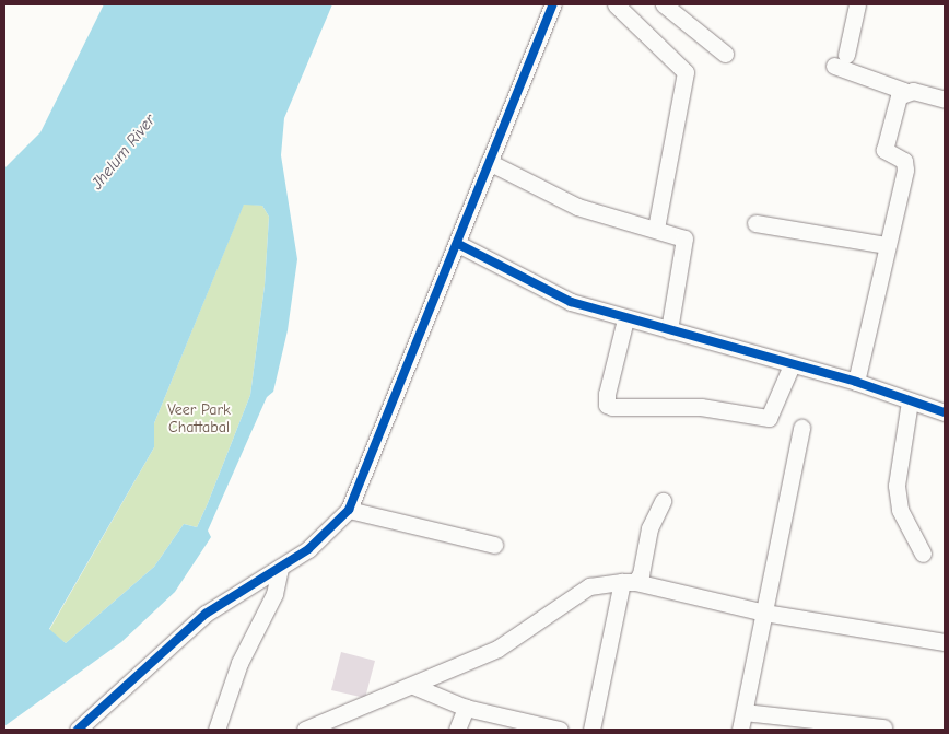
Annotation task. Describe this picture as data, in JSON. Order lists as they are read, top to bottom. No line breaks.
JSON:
{"water":["Jhelum River"],"parks":["Veer Park Chattabal"]}
